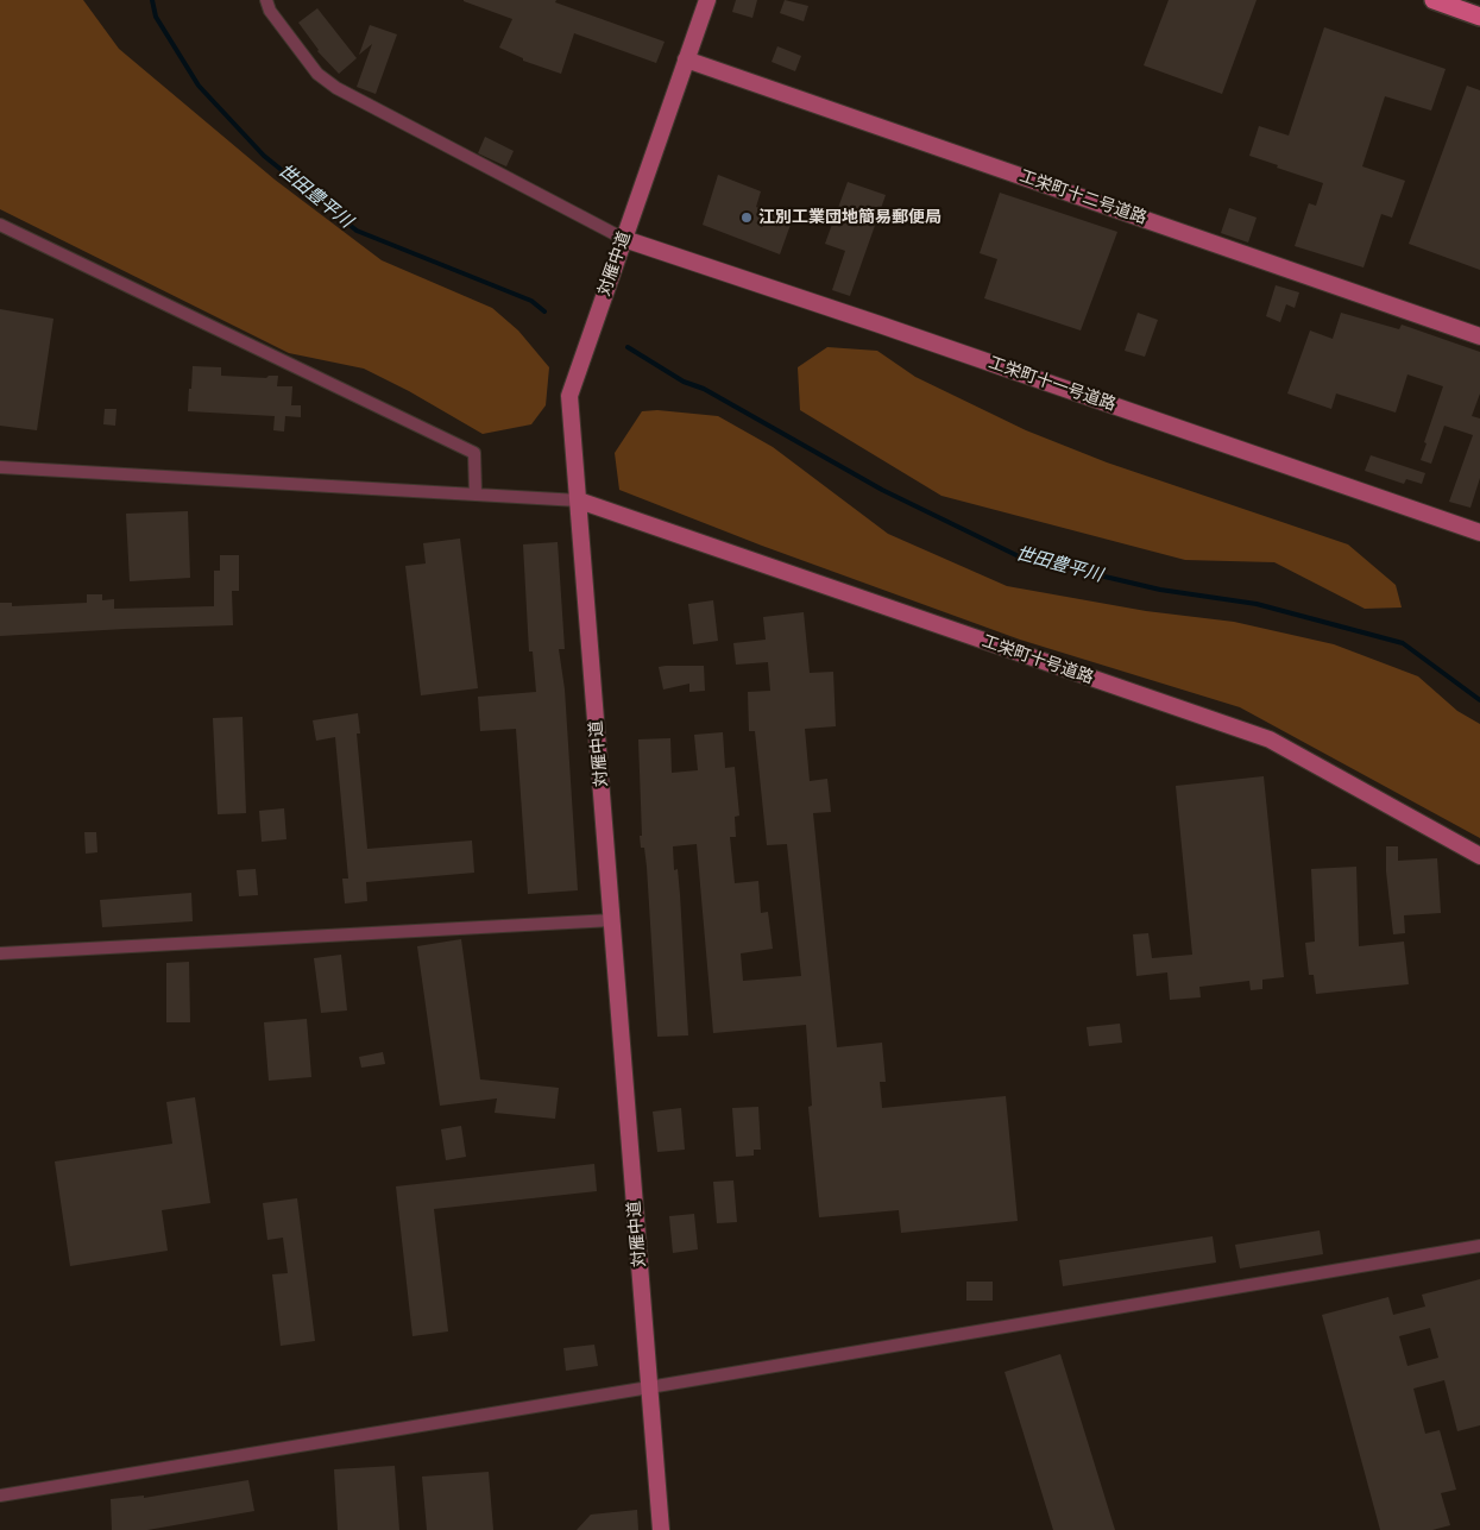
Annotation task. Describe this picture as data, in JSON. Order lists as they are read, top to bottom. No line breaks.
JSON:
{"streets":{"street":["工栄町十二号道路","対雁中道","工栄町十一号道路","工栄町十号道路"]},"crossings":[["工栄町十二号道路","対雁中道"],["対雁中道","工栄町十一号道路"],["対雁中道","工栄町十号道路"]],"water":["世田豊平川"],"places":["江別工業団地簡易郵便局"]}
